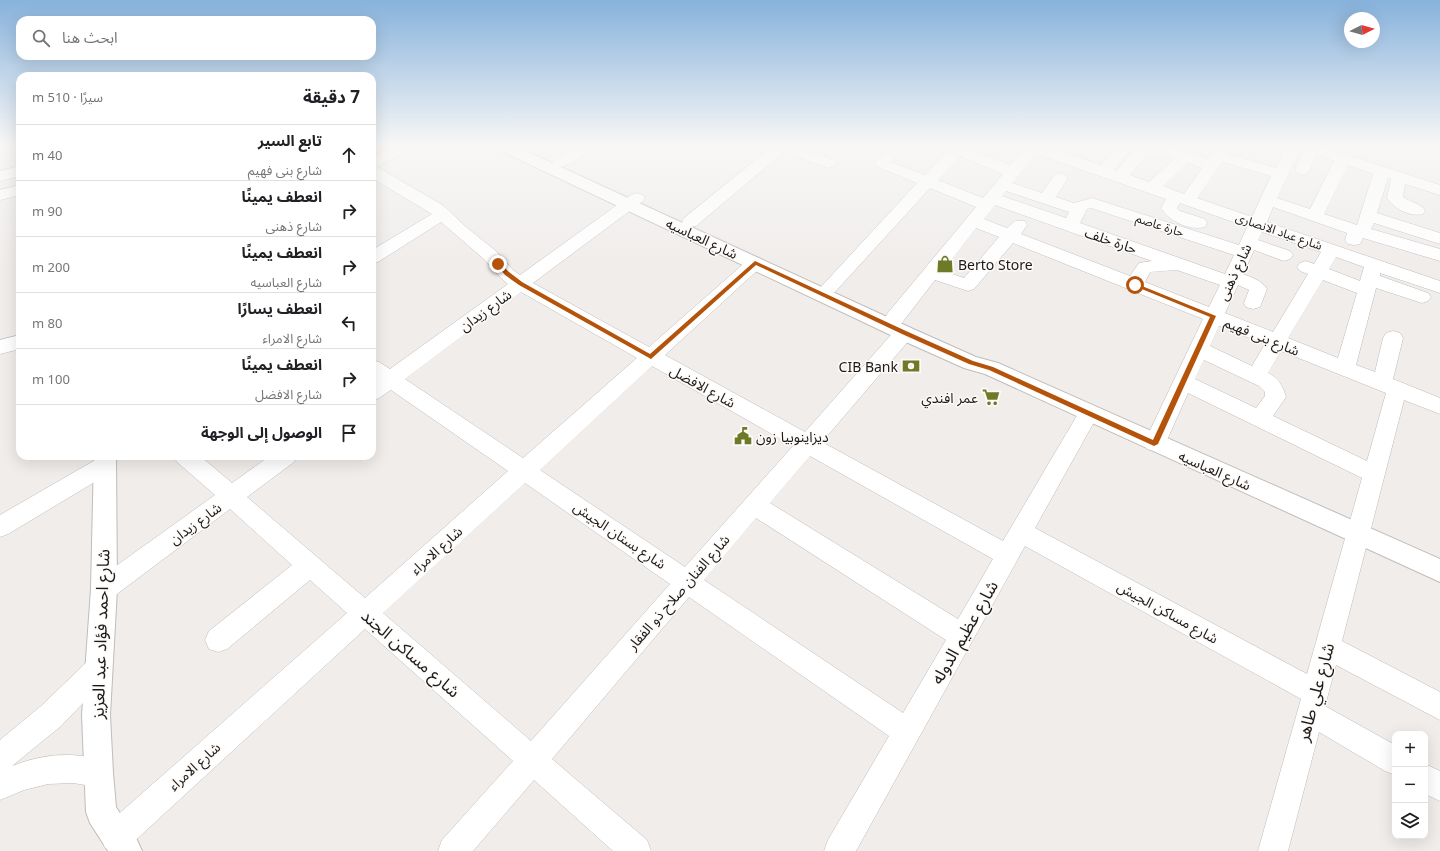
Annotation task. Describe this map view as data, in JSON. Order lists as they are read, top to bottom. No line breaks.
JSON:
{"streets":{"main road":["شارع العباسيه","شارع احمد فؤاد عبد العزيز"],"street":["حارة عاصم","شارع عباد الانصارى","حارة خلف","شارع ذهنى","شارع زيدان","شارع بنى فهيم","شارع الافضل","شارع بستان الجيش","شارع الامراء","شارع الفنان صلاح ذو الفقار","شارع مساكن الجيش","شارع عظيم الدوله","شارع مساكن الجند","شارع علي طاهر"]},"crossings":[["حارة عاصم","شارع عباد الانصارى"],["حارة عاصم","شارع ذهنى"],["شارع عباد الانصارى","شارع ذهنى"],["شارع العباسيه","شارع ذهنى"],["شارع العباسيه","شارع زيدان"],["شارع العباسيه","شارع الامراء"],["شارع العباسيه","شارع الفنان صلاح ذو الفقار"],["شارع العباسيه","شارع عظيم الدوله"],["شارع العباسيه","شارع علي طاهر"],["حارة خلف","شارع ذهنى"],["حارة خلف","شارع بنى فهيم"],["حارة خلف","شارع الفنان صلاح ذو الفقار"],["شارع ذهنى","شارع بنى فهيم"],["شارع زيدان","شارع الافضل"],["شارع زيدان","شارع بستان الجيش"],["شارع زيدان","شارع احمد فؤاد عبد العزيز"],["شارع زيدان","شارع مساكن الجند"],["شارع بنى فهيم","شارع الفنان صلاح ذو الفقار"],["شارع بنى فهيم","شارع علي طاهر"],["شارع الافضل","شارع الامراء"],["شارع الافضل","شارع الفنان صلاح ذو الفقار"],["شارع الافضل","شارع عظيم الدوله"],["شارع بستان الجيش","شارع الامراء"],["شارع بستان الجيش","شارع الفنان صلاح ذو الفقار"],["شارع بستان الجيش","شارع عظيم الدوله"],["شارع الامراء","شارع احمد فؤاد عبد العزيز"],["شارع الامراء","شارع مساكن الجند"],["شارع الفنان صلاح ذو الفقار","شارع مساكن الجند"],["شارع مساكن الجيش","شارع عظيم الدوله"],["شارع مساكن الجيش","شارع علي طاهر"]],"places":{"shop":["Berto Store"],"bank":["CIB Bank"],"supermarket":["عمر افندي"],"public building":["ديزاينوبيا زون"]},"north":"right","page":{"search":"ابحث هنا","heading":["7 دقيقة","سيرًا · 510 m"],"list":[["تابع السير","شارع بنى فهيم","40 m"],["انعطف يمينًا","شارع ذهنى","90 m"],["انعطف يمينًا","شارع العباسيه","200 m"],["انعطف يسارًا","شارع الامراء","80 m"],["انعطف يمينًا","شارع الافضل","100 m"],"الوصول إلى الوجهة"],"map_buttons":["+","−"]}}
